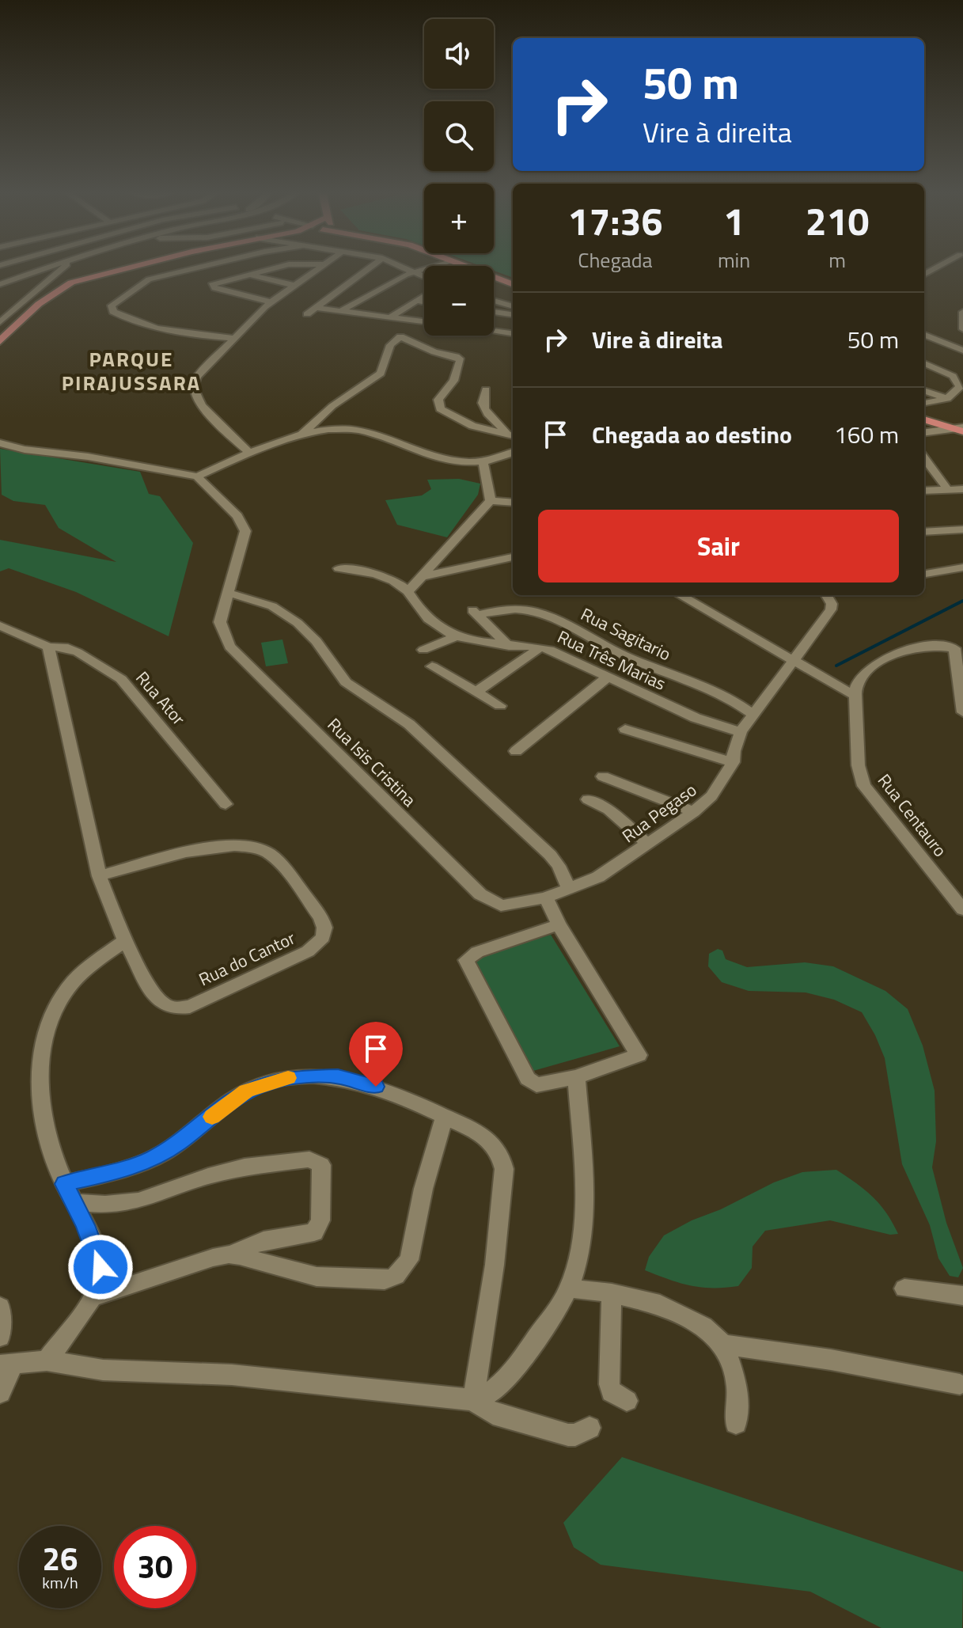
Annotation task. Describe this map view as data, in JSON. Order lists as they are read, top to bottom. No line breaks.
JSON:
{"streets":{"street":["Rua Sagitario","Rua Três Marias","Rua Ator","Rua Isis Cristina","Rua Pegaso","Rua Centauro","Rua do Cantor"]},"crossings":[["Rua Sagitario","Rua Três Marias"],["Rua Sagitario","Rua Pegaso"],["Rua Três Marias","Rua Pegaso"],["Rua Ator","Rua do Cantor"],["Rua Isis Cristina","Rua Pegaso"]],"districts":["PARQUE PIRAJUSSARA"],"page":{"map_buttons":["+","−"],"turn":["50 m","Vire à direita"],"eta":["17:36","Chegada","1","min","210","m"],"list":[{"name":"Vire à direita","value":"50 m"},{"name":"Chegada ao destino","value":"160 m"}],"buttons":"Sair","speed":"26 km/h","limit":"30"}}
